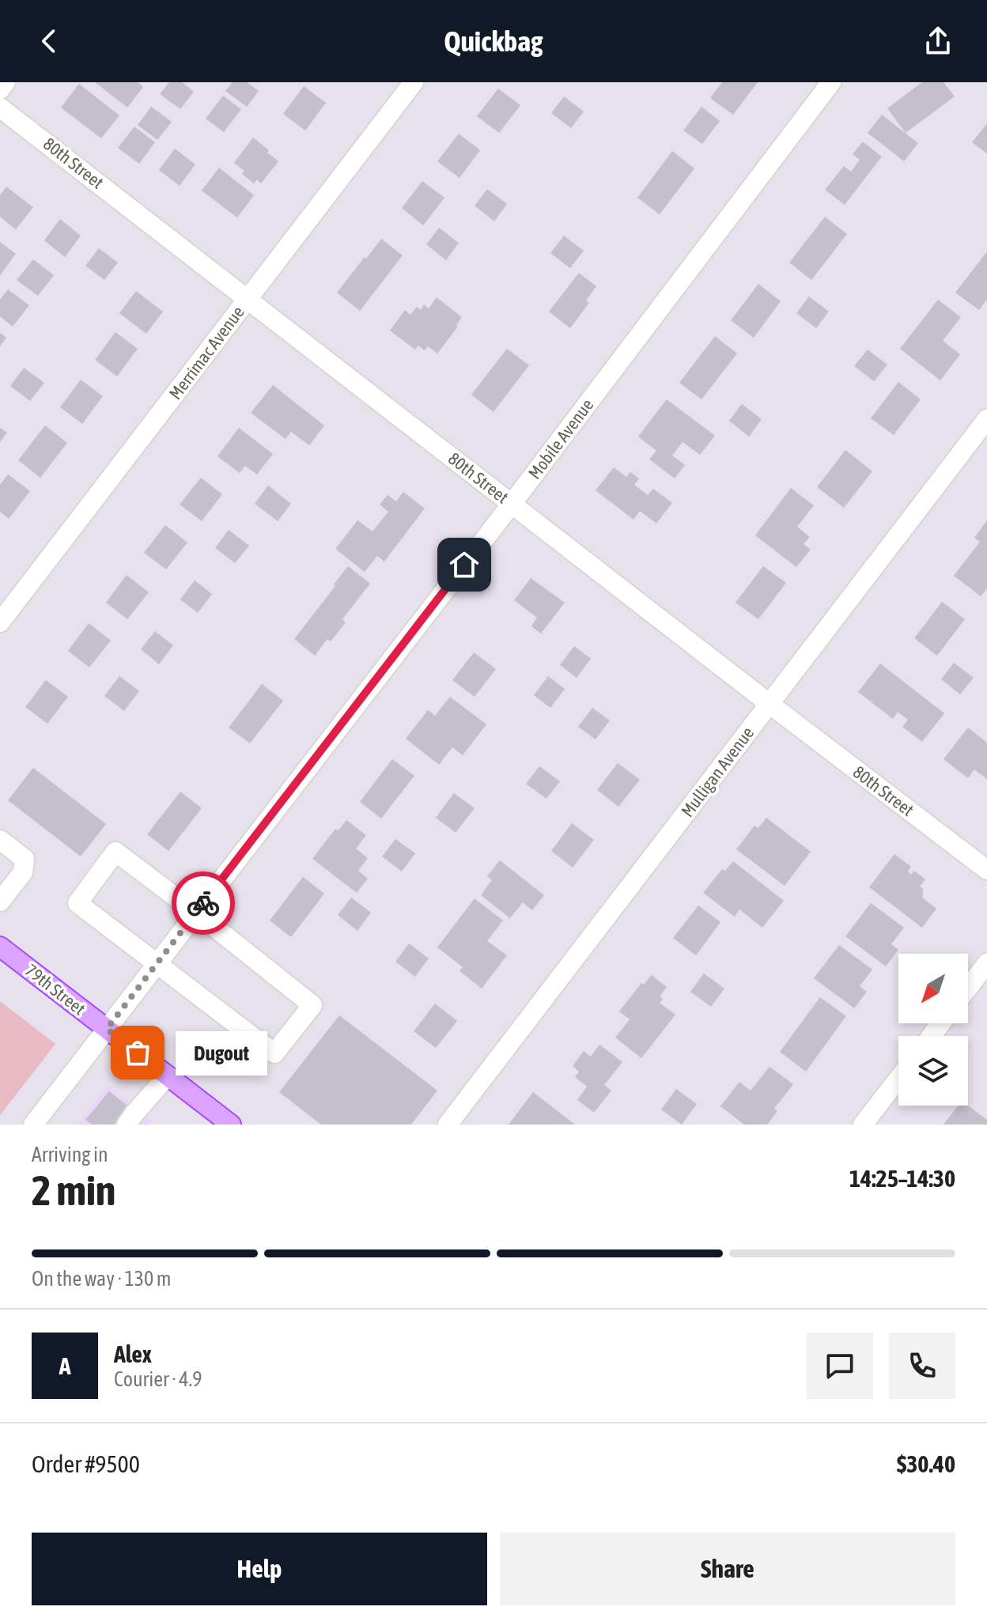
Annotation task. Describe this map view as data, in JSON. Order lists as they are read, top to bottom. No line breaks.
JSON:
{"streets":{"main road":["79th Street"],"street":["80th Street","Merrimac Avenue","Mobile Avenue","Mulligan Avenue"]},"crossings":[["80th Street","Merrimac Avenue"],["80th Street","Mobile Avenue"],["80th Street","Mulligan Avenue"],["Mobile Avenue","79th Street"]],"places":["Dugout"],"north":"bottom left","page":{"header":"Quickbag","bubble":"Dugout","heading":["2 min","Arriving in","14:25–14:30"],"panel":["Alex","Courier · 4.9","Order #9500","$30.40"],"bar":"On the way · 130 m","round":"A","buttons":["Help","Share"]}}
